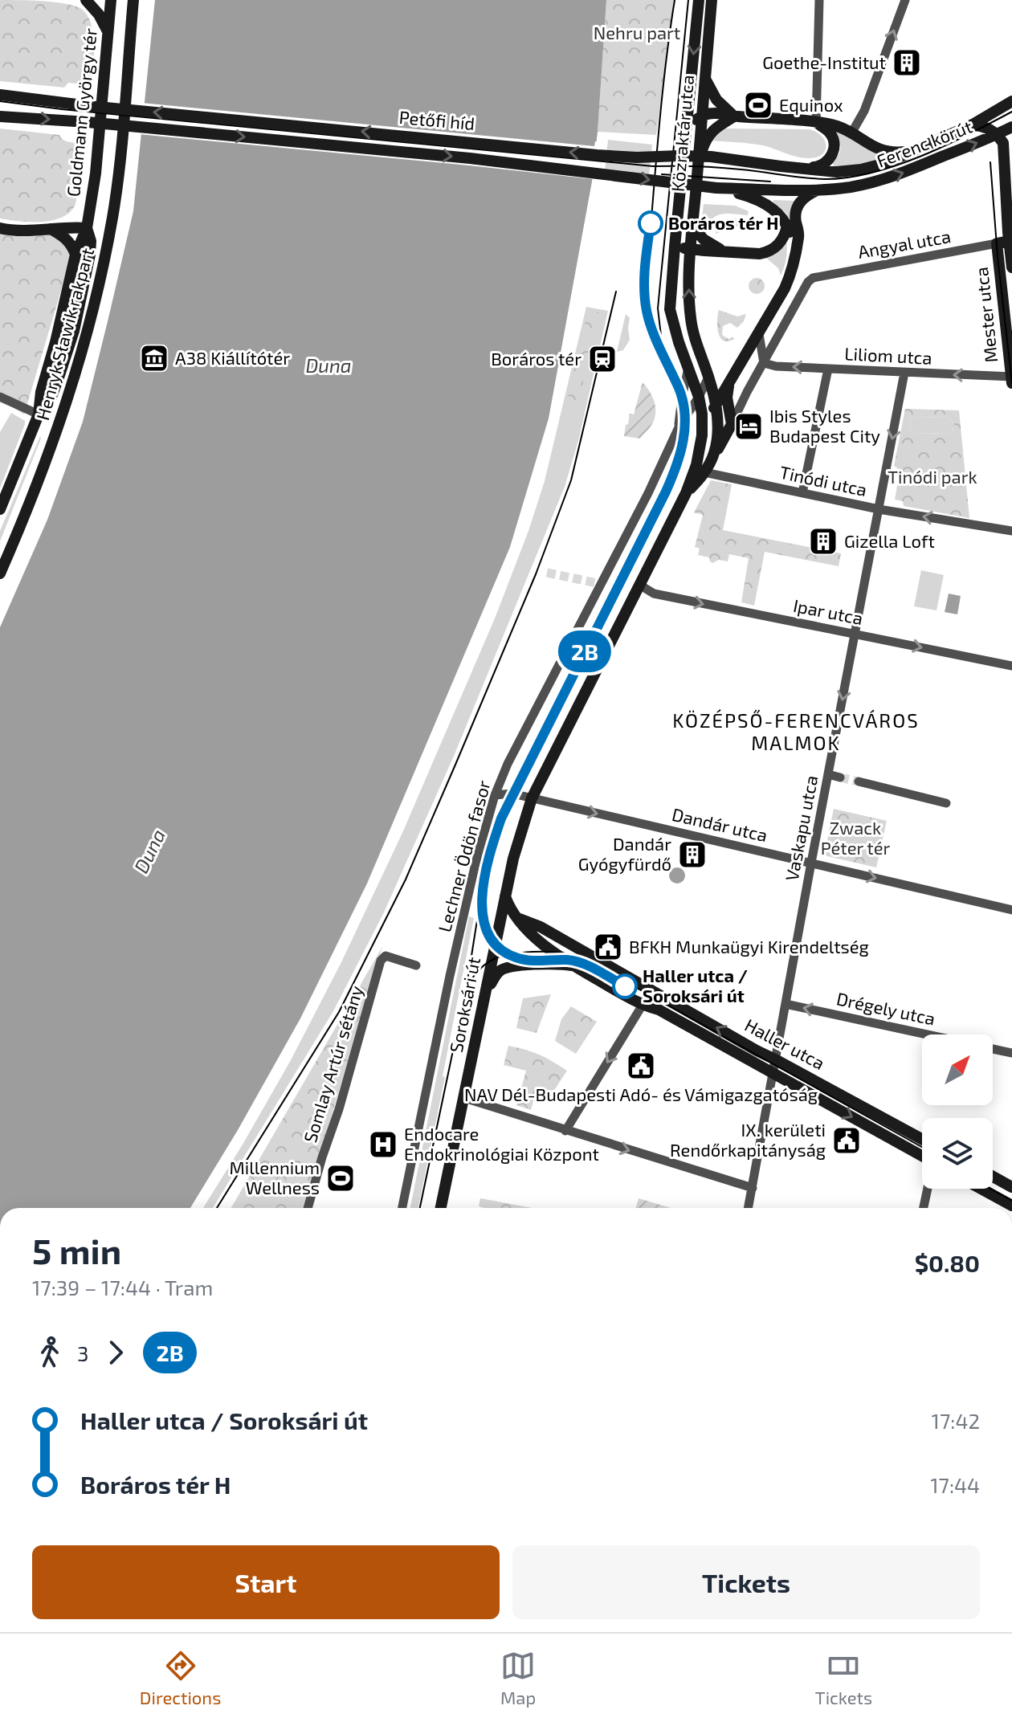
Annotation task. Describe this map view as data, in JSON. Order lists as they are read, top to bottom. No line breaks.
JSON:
{"streets":{"main road":["Goldmann György tér","Petőfi híd","Közraktár utca","Ferenc körút","Mester utca","Henryk Sławik rakpart","Soroksári út","Haller utca"],"street":["Angyal utca","Liliom utca","Tinódi utca","Ipar utca","Dandár utca","Vaskapu utca","Lechner Ödön fasor","Drégely utca","Somlay Artúr sétány"]},"crossings":[["Közraktár utca","Lechner Ödön fasor"],["Közraktár utca","Soroksári út"],["Ferenc körút","Mester utca"],["Angyal utca","Mester utca"],["Angyal utca","Liliom utca"],["Mester utca","Liliom utca"],["Liliom utca","Vaskapu utca"],["Tinódi utca","Vaskapu utca"],["Tinódi utca","Soroksári út"],["Ipar utca","Vaskapu utca"],["Ipar utca","Soroksári út"],["Dandár utca","Vaskapu utca"],["Dandár utca","Lechner Ödön fasor"],["Dandár utca","Soroksári út"],["Vaskapu utca","Drégely utca"],["Vaskapu utca","Haller utca"],["Soroksári út","Haller utca"]],"one_way":["Liliom utca","Tinódi utca","Ipar utca","Dandár utca","Drégely utca"],"districts":["KÖZÉPSŐ-FERENCVÁROS MALMOK"],"water":["Duna"],"parks":["Nehru part","Tinódi park","Zwack Péter tér"],"places":{"building":["Goethe-Institut","Gizella Loft","Dandár Gyógyfürdő"],"sports":["Equinox","Millennium Wellness"],"other":["Boráros tér H","Haller utca / Soroksári út"],"museum":["A38 Kiállítótér"],"station":["Boráros tér"],"hotel":["Ibis Styles Budapest City"],"public building":["BFKH Munkaügyi Kirendeltség","NAV Dél-Budapesti Adó- és Vámigazgatóság","IX. kerületi Rendőrkapitányság"],"hospital":["Endocare Endokrinológiai Központ"]},"lines":["tram line 2B"],"north":"top right","page":{"on_map":"2B","heading":["5 min","17:39 – 17:44 · Tram","$0.80"],"legs":["3","2B"],"list":[{"name":"Haller utca / Soroksári út","value":"17:42"},{"name":"Boráros tér H","value":"17:44"}],"buttons":["Start","Tickets"],"tabs":["Directions","Map","Tickets"]}}
